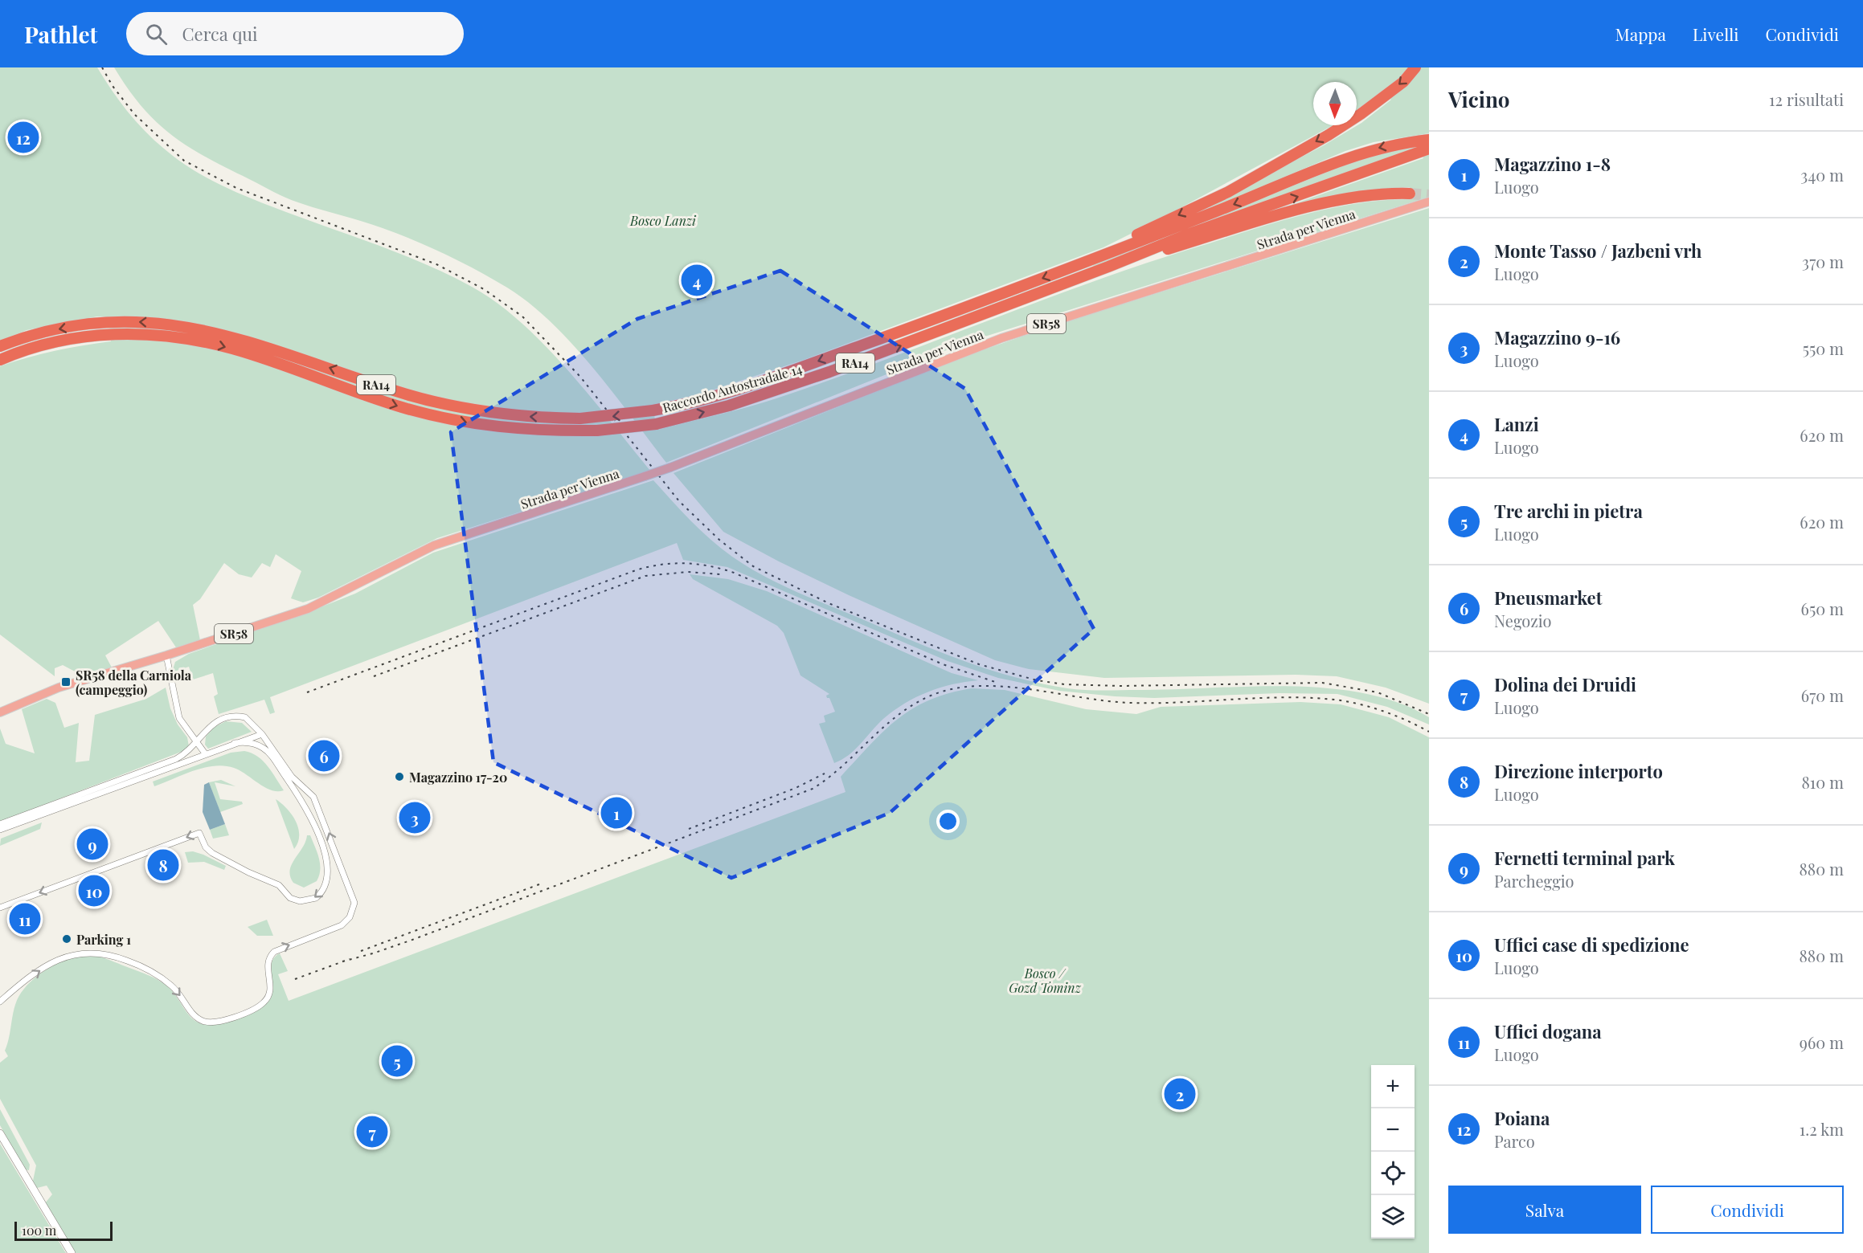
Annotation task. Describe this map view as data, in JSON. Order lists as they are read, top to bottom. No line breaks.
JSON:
{"streets":{"highway":["RA14","Raccordo Autostradale 14"],"main road":["Strada per Vienna","SR58"]},"crossings":[["Strada per Vienna","SR58"]],"parks":["Bosco Lanzi","Bosco / Gozd Tominz"],"places":{"transit":["SR58 della Carniola (campeggio)"],"other":["Magazzino 17-20","Parking 1"]},"scale_bar":"100 m","north":"bottom","page":{"header":"Pathlet","search":"Cerca qui","nav":["Mappa","Livelli","Condividi"],"heading":["Vicino","12 risultati"],"pins":["12","4","6","1","3","9","8","10","11","5","2","7"],"list":[{"mark":"1","name":"Magazzino 1-8","note":"Luogo","value":"340 m"},{"mark":"2","name":"Monte Tasso / Jazbeni vrh","note":"Luogo","value":"370 m"},{"mark":"3","name":"Magazzino 9-16","note":"Luogo","value":"550 m"},{"mark":"4","name":"Lanzi","note":"Luogo","value":"620 m"},{"mark":"5","name":"Tre archi in pietra","note":"Luogo","value":"620 m"},{"mark":"6","name":"Pneusmarket","note":"Negozio","value":"650 m"},{"mark":"7","name":"Dolina dei Druidi","note":"Luogo","value":"670 m"},{"mark":"8","name":"Direzione interporto","note":"Luogo","value":"810 m"},{"mark":"9","name":"Fernetti terminal park","note":"Parcheggio","value":"880 m"},{"mark":"10","name":"Uffici case di spedizione","note":"Luogo","value":"880 m"},{"mark":"11","name":"Uffici dogana","note":"Luogo","value":"960 m"},{"mark":"12","name":"Poiana","note":"Parco","value":"1.2 km"}],"map_buttons":["+","−"],"buttons":["Salva","Condividi"],"scale":"100 m"}}
